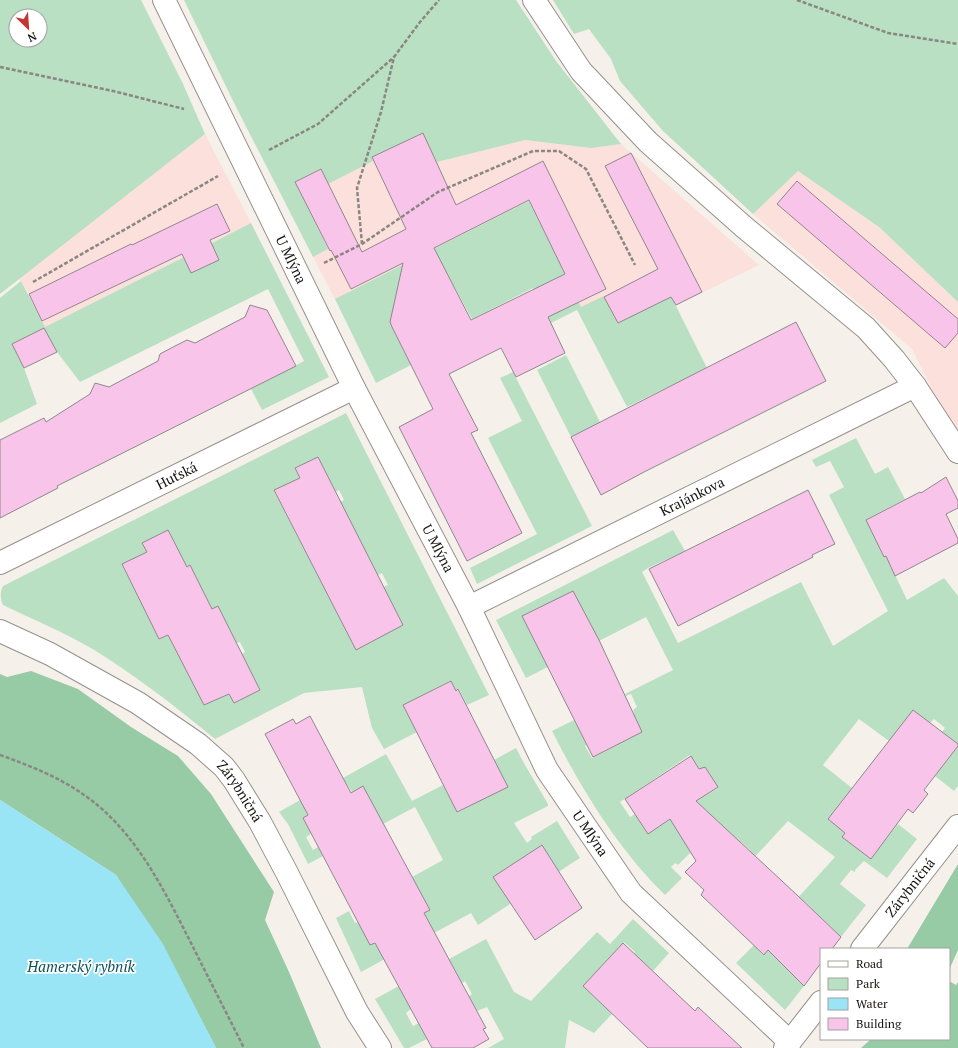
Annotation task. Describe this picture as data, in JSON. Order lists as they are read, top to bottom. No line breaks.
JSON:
{"streets":{"street":["U Mlýna","Huťská","Krajánkova","Zárybničná"]},"crossings":[["U Mlýna","Huťská"],["U Mlýna","Krajánkova"]],"water":["Hamerský rybník"],"legend":["Road","Park","Water","Building"],"north":"bottom right"}
